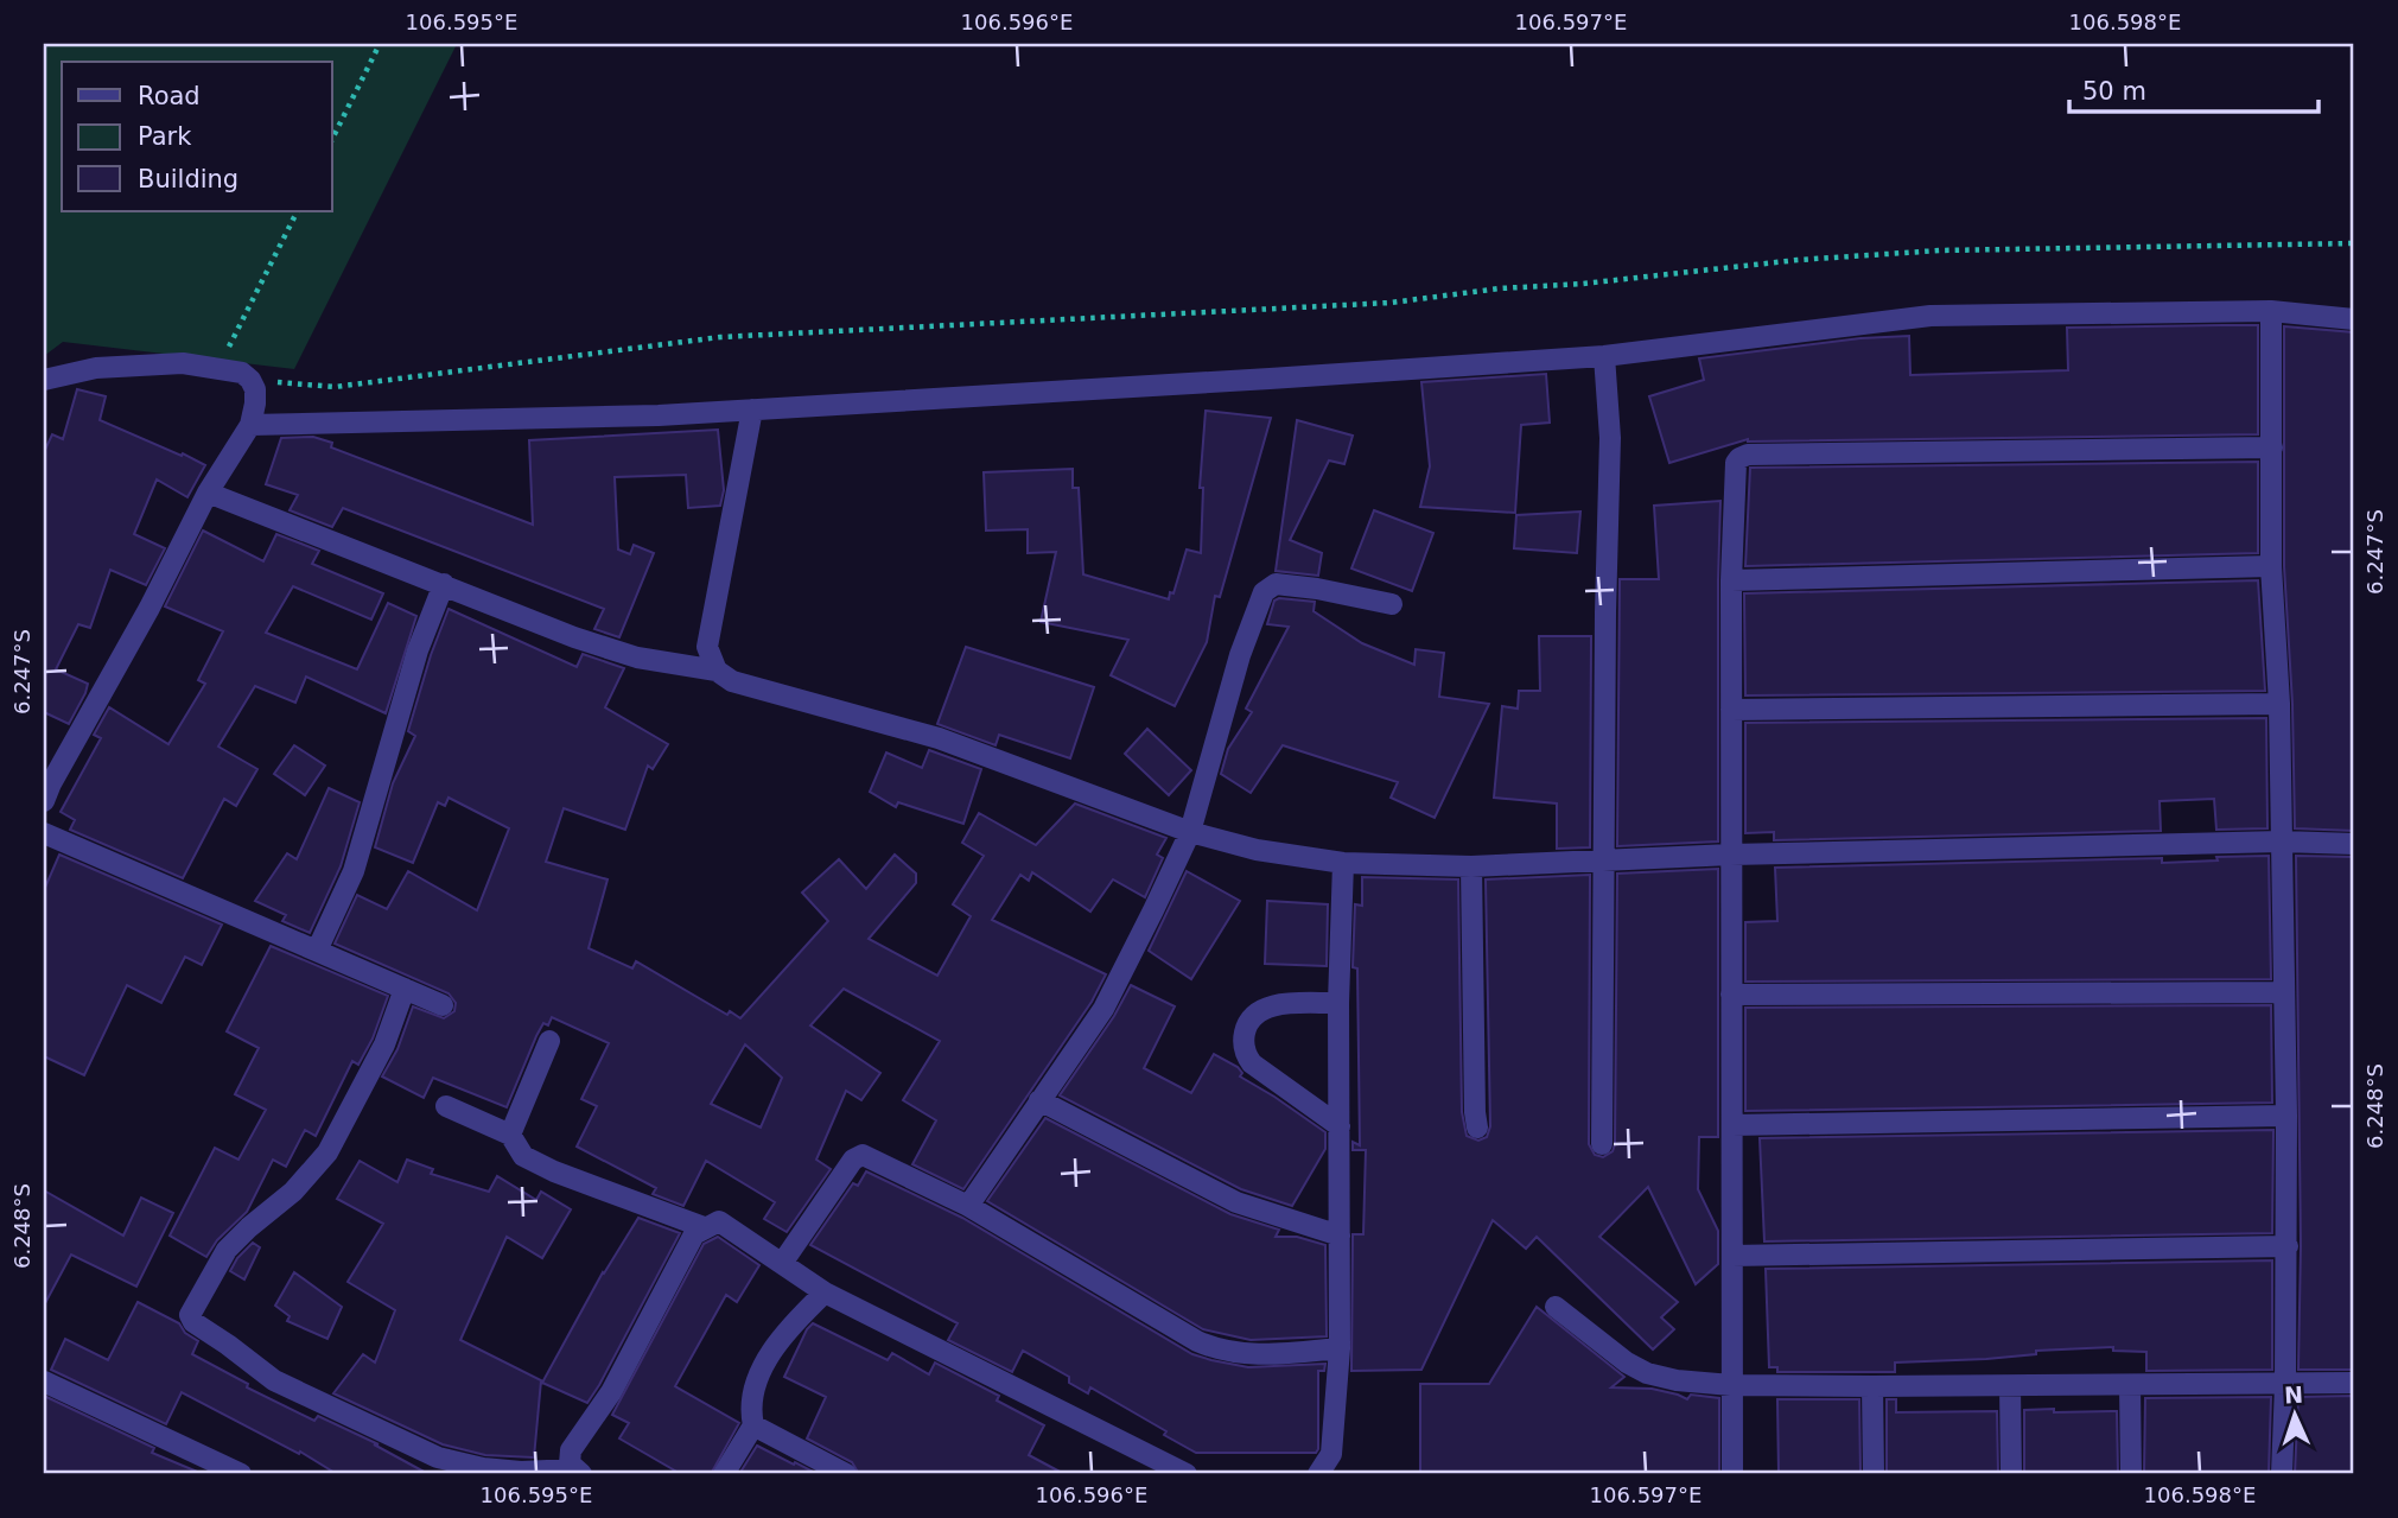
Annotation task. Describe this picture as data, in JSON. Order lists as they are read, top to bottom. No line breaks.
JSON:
{"legend":["Road","Park","Building"],"scale_bar":"50 m","north":"top","coordinates":["106.595°E","106.596°E","106.597°E","106.598°E","6.247°S","6.248°S"]}
